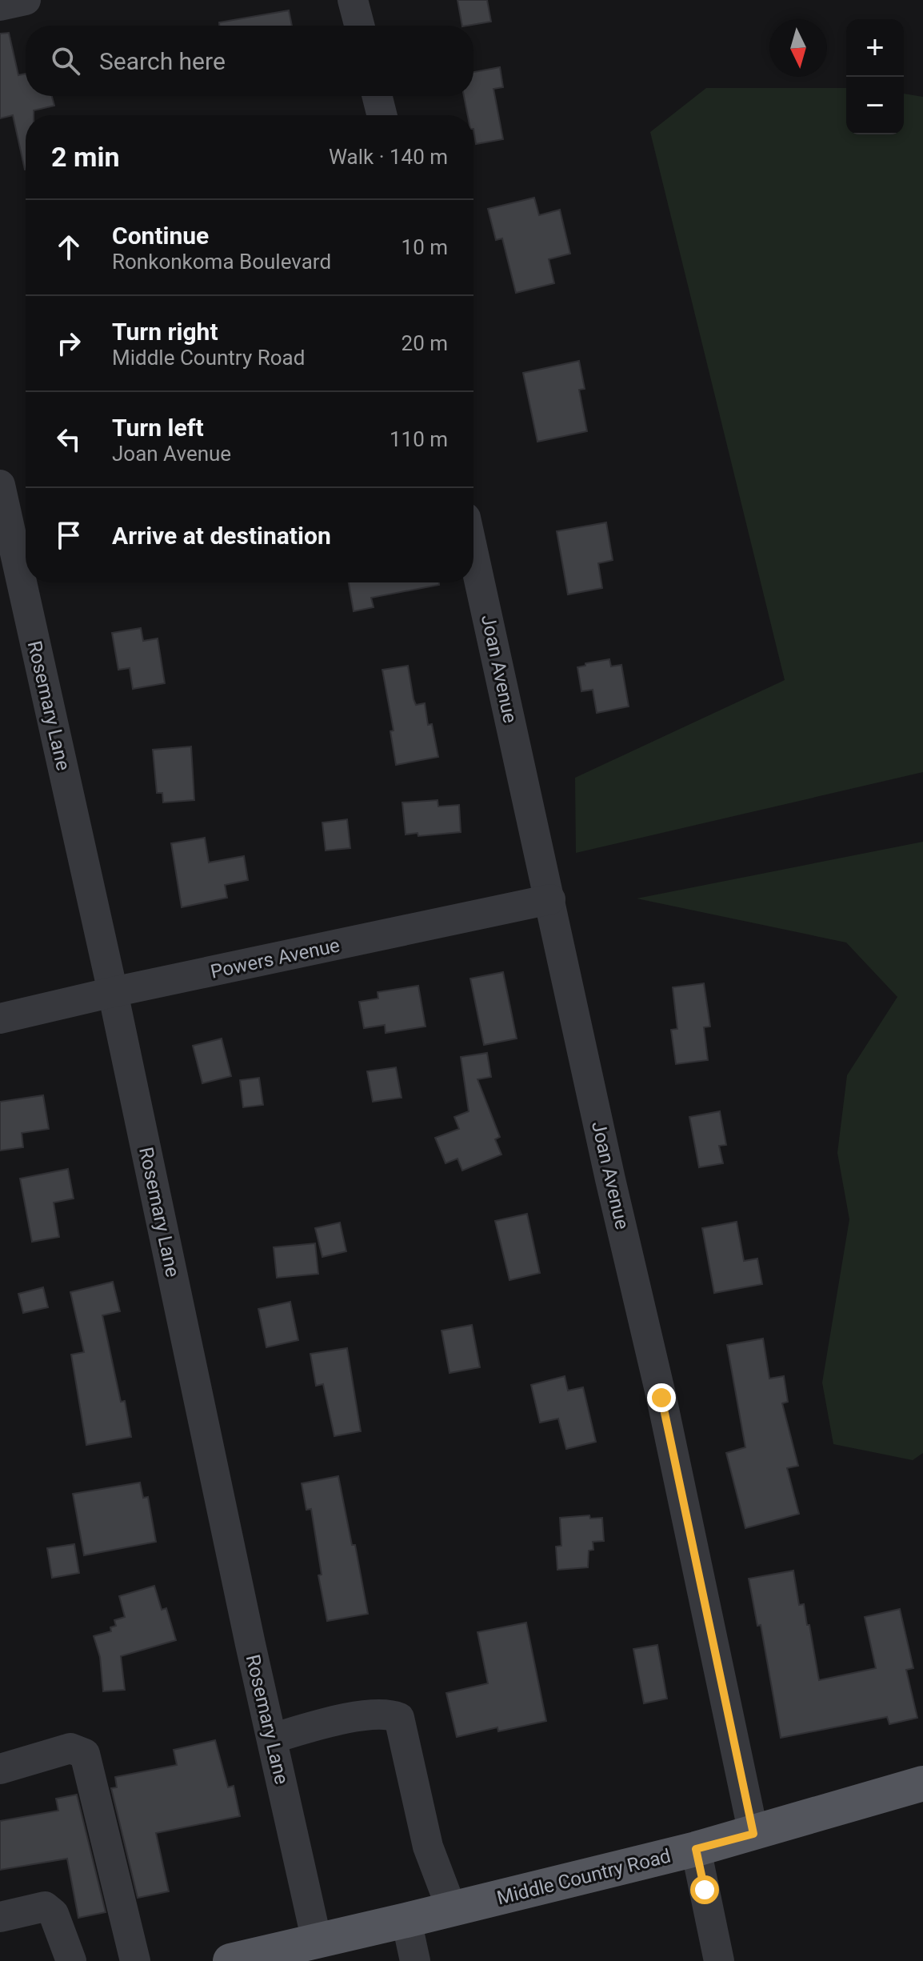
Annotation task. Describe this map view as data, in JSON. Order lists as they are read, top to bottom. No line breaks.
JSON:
{"streets":{"main road":["Middle Country Road"],"street":["Joan Avenue","Rosemary Lane","Powers Avenue"]},"crossings":[["Joan Avenue","Powers Avenue"],["Joan Avenue","Middle Country Road"],["Rosemary Lane","Powers Avenue"],["Rosemary Lane","Middle Country Road"]],"north":"bottom","page":{"map_buttons":["+","−"],"search":"Search here","heading":["2 min","Walk · 140 m"],"list":[["Continue","Ronkonkoma Boulevard","10 m"],["Turn right","Middle Country Road","20 m"],["Turn left","Joan Avenue","110 m"],"Arrive at destination"]}}
